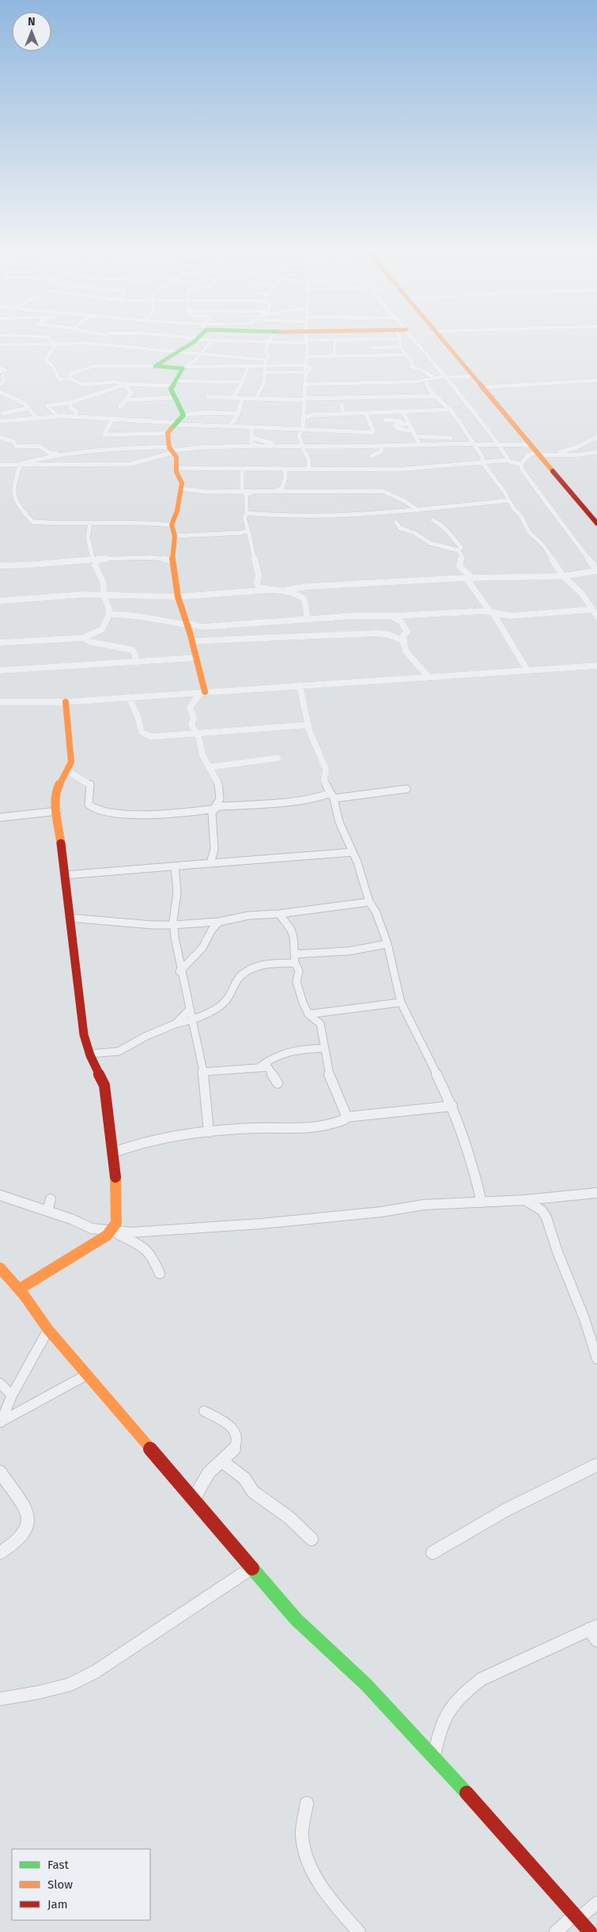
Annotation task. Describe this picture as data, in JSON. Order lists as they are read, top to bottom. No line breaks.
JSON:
{"legend":["Fast","Slow","Jam"],"north":"top"}
